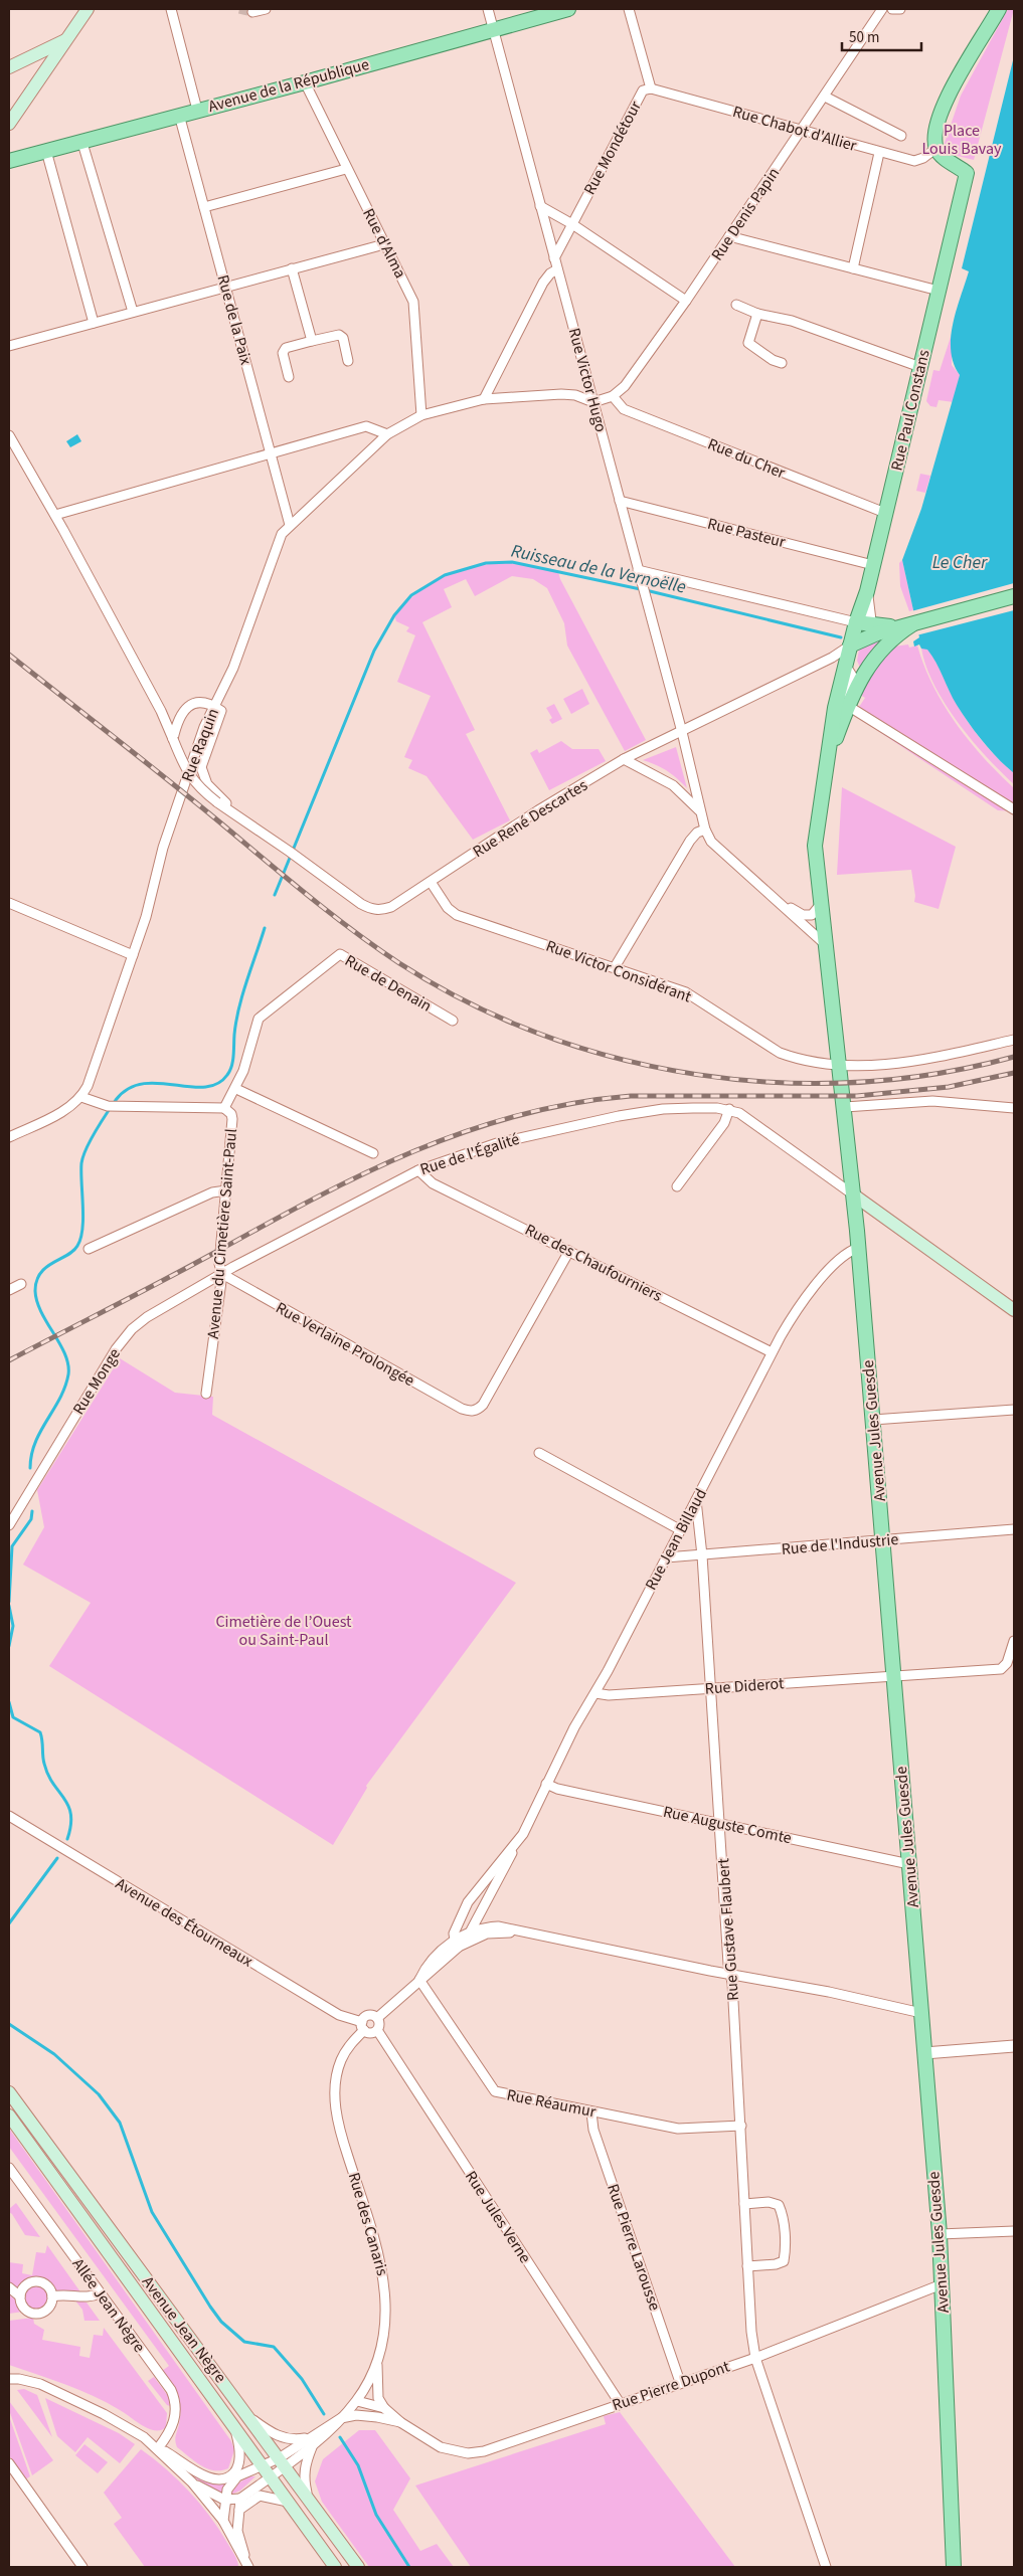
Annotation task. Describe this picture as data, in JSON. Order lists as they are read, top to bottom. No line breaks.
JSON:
{"streets":{"main road":["Avenue de la République","Rue Paul Constans","Avenue Jules Guesde","Avenue Jean Nègre"],"street":["Rue Chabot d'Allier","Rue Mondétour","Rue Denis Papin","Rue d'Alma","Rue de la Paix","Rue Victor Hugo","Rue du Cher","Rue Pasteur","Rue Raquin","Rue René Descartes","Rue Victor Considérant","Rue de Denain","Rue de l'Égalité","Avenue du Cimetière Saint-Paul","Rue des Chaufourniers","Rue Verlaine Prolongée","Rue Monge","Rue Jean Billaud","Rue de l'Industrie","Rue Diderot","Rue Auguste Comte","Avenue des Étourneaux","Rue Gustave Flaubert","Rue Réaumur","Rue Jules Verne","Rue des Canaris","Rue Pierre Larousse","Allée Jean Nègre","Rue Pierre Dupont"]},"crossings":[["Avenue de la République","Rue d'Alma"],["Avenue de la République","Rue de la Paix"],["Avenue de la République","Rue Victor Hugo"],["Rue Chabot d'Allier","Rue Mondétour"],["Rue Chabot d'Allier","Rue Denis Papin"],["Rue Chabot d'Allier","Rue Paul Constans"],["Rue Mondétour","Rue Victor Hugo"],["Rue Denis Papin","Rue Victor Hugo"],["Rue Denis Papin","Rue du Cher"],["Rue Denis Papin","Rue Raquin"],["Rue d'Alma","Rue Raquin"],["Rue de la Paix","Rue Raquin"],["Rue Victor Hugo","Rue Pasteur"],["Rue Victor Hugo","Rue Raquin"],["Rue Victor Hugo","Rue René Descartes"],["Rue Paul Constans","Rue du Cher"],["Rue Paul Constans","Rue Pasteur"],["Rue Paul Constans","Rue René Descartes"],["Rue Paul Constans","Avenue Jules Guesde"],["Rue René Descartes","Rue Victor Considérant"],["Rue Victor Considérant","Avenue Jules Guesde"],["Rue de Denain","Avenue du Cimetière Saint-Paul"],["Rue de l'Égalité","Avenue du Cimetière Saint-Paul"],["Rue de l'Égalité","Rue des Chaufourniers"],["Rue de l'Égalité","Rue Verlaine Prolongée"],["Rue de l'Égalité","Rue Monge"],["Rue de l'Égalité","Avenue Jules Guesde"],["Avenue du Cimetière Saint-Paul","Rue Verlaine Prolongée"],["Avenue du Cimetière Saint-Paul","Rue Monge"],["Rue des Chaufourniers","Rue Verlaine Prolongée"],["Rue des Chaufourniers","Rue Jean Billaud"],["Rue Verlaine Prolongée","Rue Monge"],["Avenue Jules Guesde","Rue Jean Billaud"],["Avenue Jules Guesde","Rue de l'Industrie"],["Avenue Jules Guesde","Rue Diderot"],["Avenue Jules Guesde","Rue Auguste Comte"],["Avenue Jules Guesde","Rue Pierre Dupont"],["Rue Jean Billaud","Rue de l'Industrie"],["Rue Jean Billaud","Rue Diderot"],["Rue Jean Billaud","Rue Auguste Comte"],["Rue Jean Billaud","Rue Gustave Flaubert"],["Rue de l'Industrie","Rue Gustave Flaubert"],["Rue Diderot","Rue Gustave Flaubert"],["Rue Auguste Comte","Rue Gustave Flaubert"],["Avenue des Étourneaux","Rue Jules Verne"],["Avenue des Étourneaux","Rue des Canaris"],["Rue Gustave Flaubert","Rue Réaumur"],["Rue Gustave Flaubert","Rue Pierre Dupont"],["Rue Réaumur","Rue Pierre Larousse"],["Rue Jules Verne","Rue des Canaris"],["Rue Jules Verne","Rue Pierre Dupont"],["Rue des Canaris","Avenue Jean Nègre"],["Rue Pierre Larousse","Rue Pierre Dupont"]],"water":["Le Cher","Ruisseau de la Vernoëlle"],"parks":["Place Louis Bavay","Cimetière de l’Ouest ou Saint-Paul"],"scale_bar":"50 m"}
